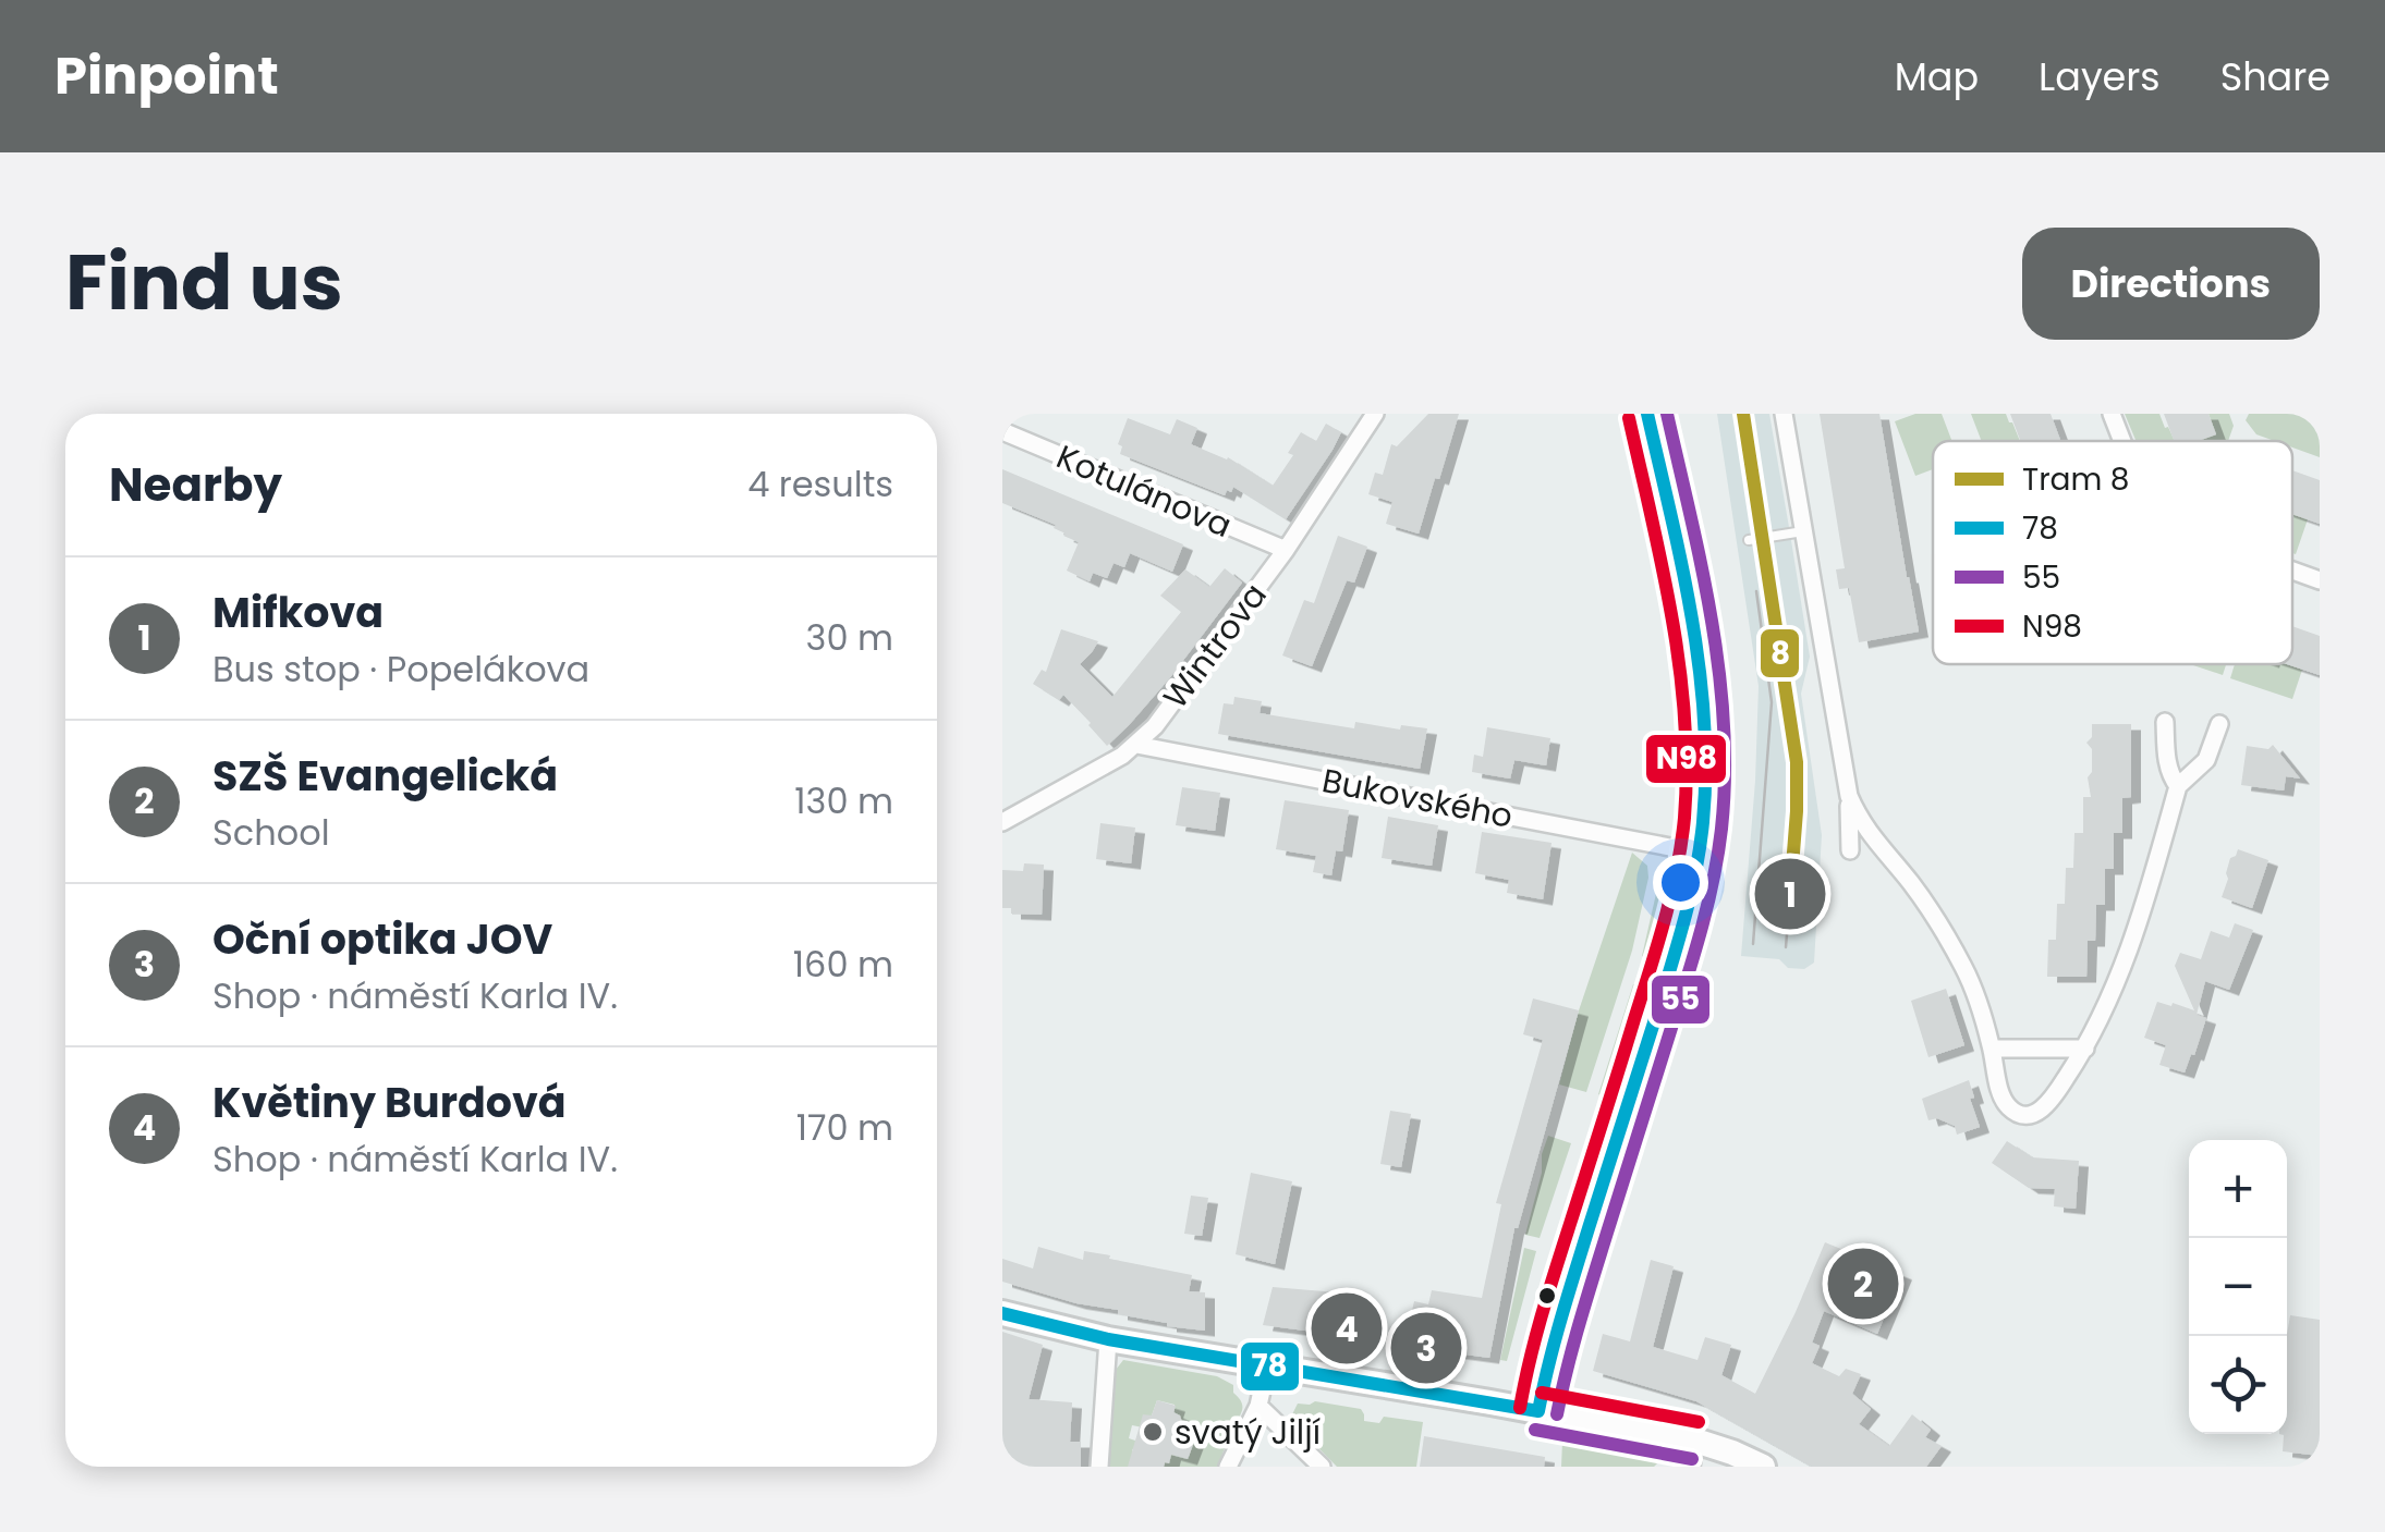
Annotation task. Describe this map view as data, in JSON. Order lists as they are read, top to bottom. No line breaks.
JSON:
{"streets":{"street":["Kotulánova","Wintrova","Bukovského"]},"crossings":[["Kotulánova","Wintrova"],["Wintrova","Bukovského"]],"places":["svatý Jiljí"],"lines":["tram line 8","transit line 78","transit line 55","transit line N98"],"legend":["Tram 8","78","55","N98"],"page":{"header":"Pinpoint","nav":["Map","Layers","Share"],"title":"Find us","buttons":"Directions","heading":["Nearby","4 results"],"list":[{"mark":"1","name":"Mifkova","note":"Bus stop · Popelákova","value":"30 m"},{"mark":"2","name":"SZŠ Evangelická","note":"School","value":"130 m"},{"mark":"3","name":"Oční optika JOV","note":"Shop · náměstí Karla IV.","value":"160 m"},{"mark":"4","name":"Květiny Burdová","note":"Shop · náměstí Karla IV.","value":"170 m"}],"pins":["1","2","4","3"],"map_buttons":["+","−"]}}
